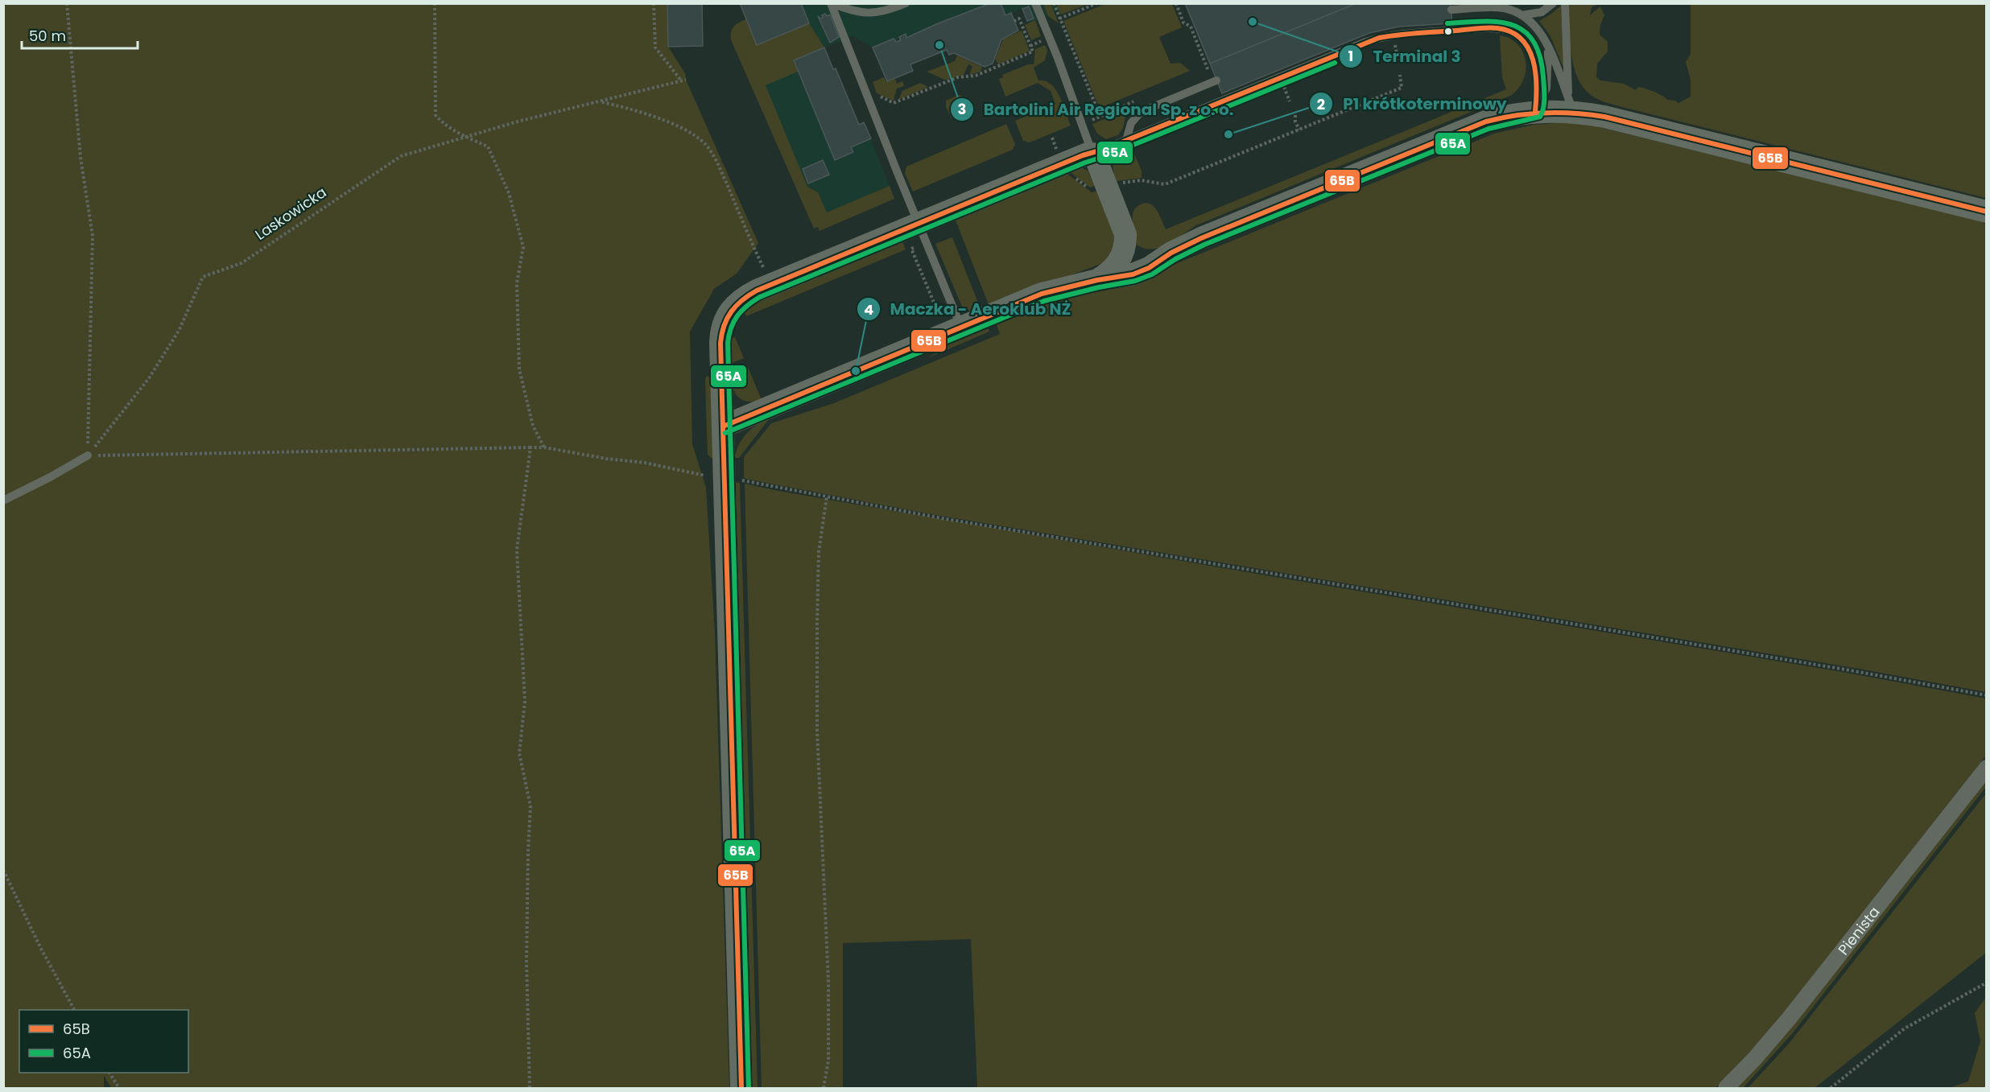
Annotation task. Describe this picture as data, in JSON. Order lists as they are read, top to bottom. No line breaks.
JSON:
{"streets":{"street":["Pienista"],"path":["Laskowicka"]},"places":["Terminal 3","Bartolini Air Regional Sp. z o. o.","P1 krótkoterminowy","Maczka - Aeroklub NŻ"],"lines":["transit line 65A","transit line 65B"],"legend":["65B","65A"],"scale_bar":"50 m"}
